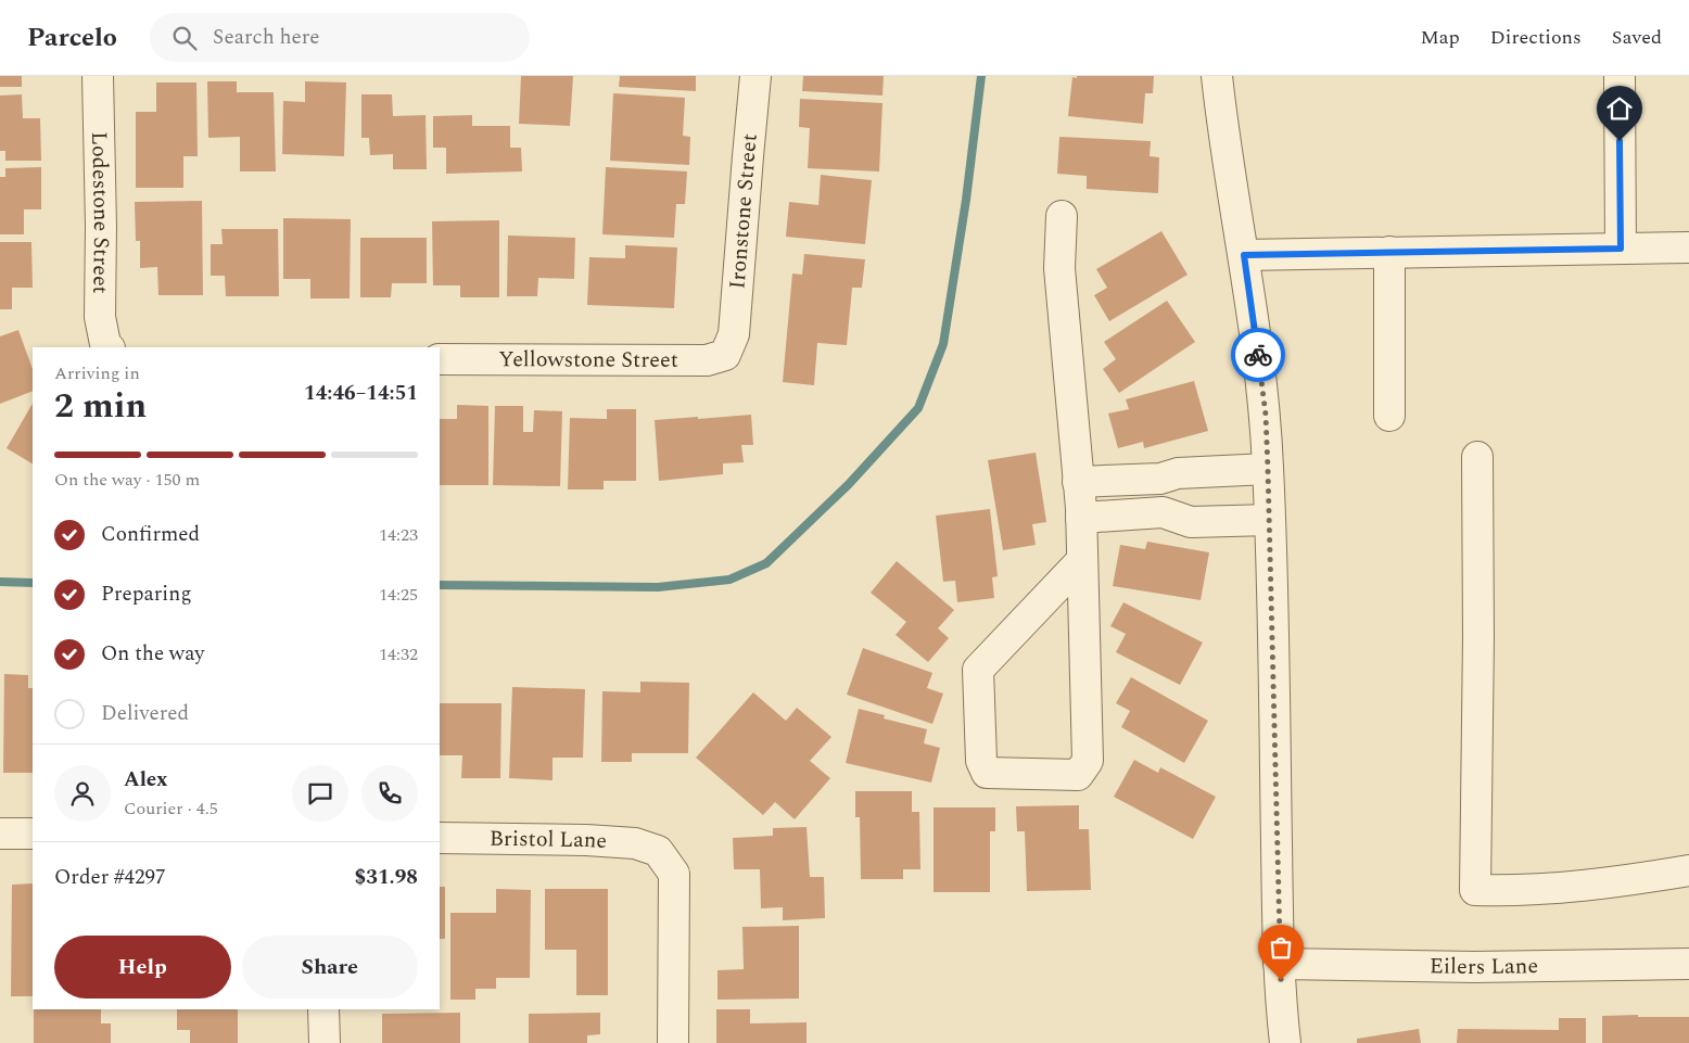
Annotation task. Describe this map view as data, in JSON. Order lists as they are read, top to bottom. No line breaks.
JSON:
{"streets":{"street":["Ironstone Street","Lodestone Street","Yellowstone Street","Bristol Lane","Eilers Lane"]},"crossings":[["Ironstone Street","Yellowstone Street"]],"page":{"header":"Parcelo","search":"Search here","nav":["Map","Directions","Saved"],"heading":["2 min","Arriving in","14:46–14:51"],"panel":["Alex","Courier · 4.5","Order #4297","$31.98"],"bar":"On the way · 150 m","list":[["Confirmed","14:23"],["Preparing","14:25"],["On the way","14:32"],"Delivered"],"buttons":["Help","Share"]}}
